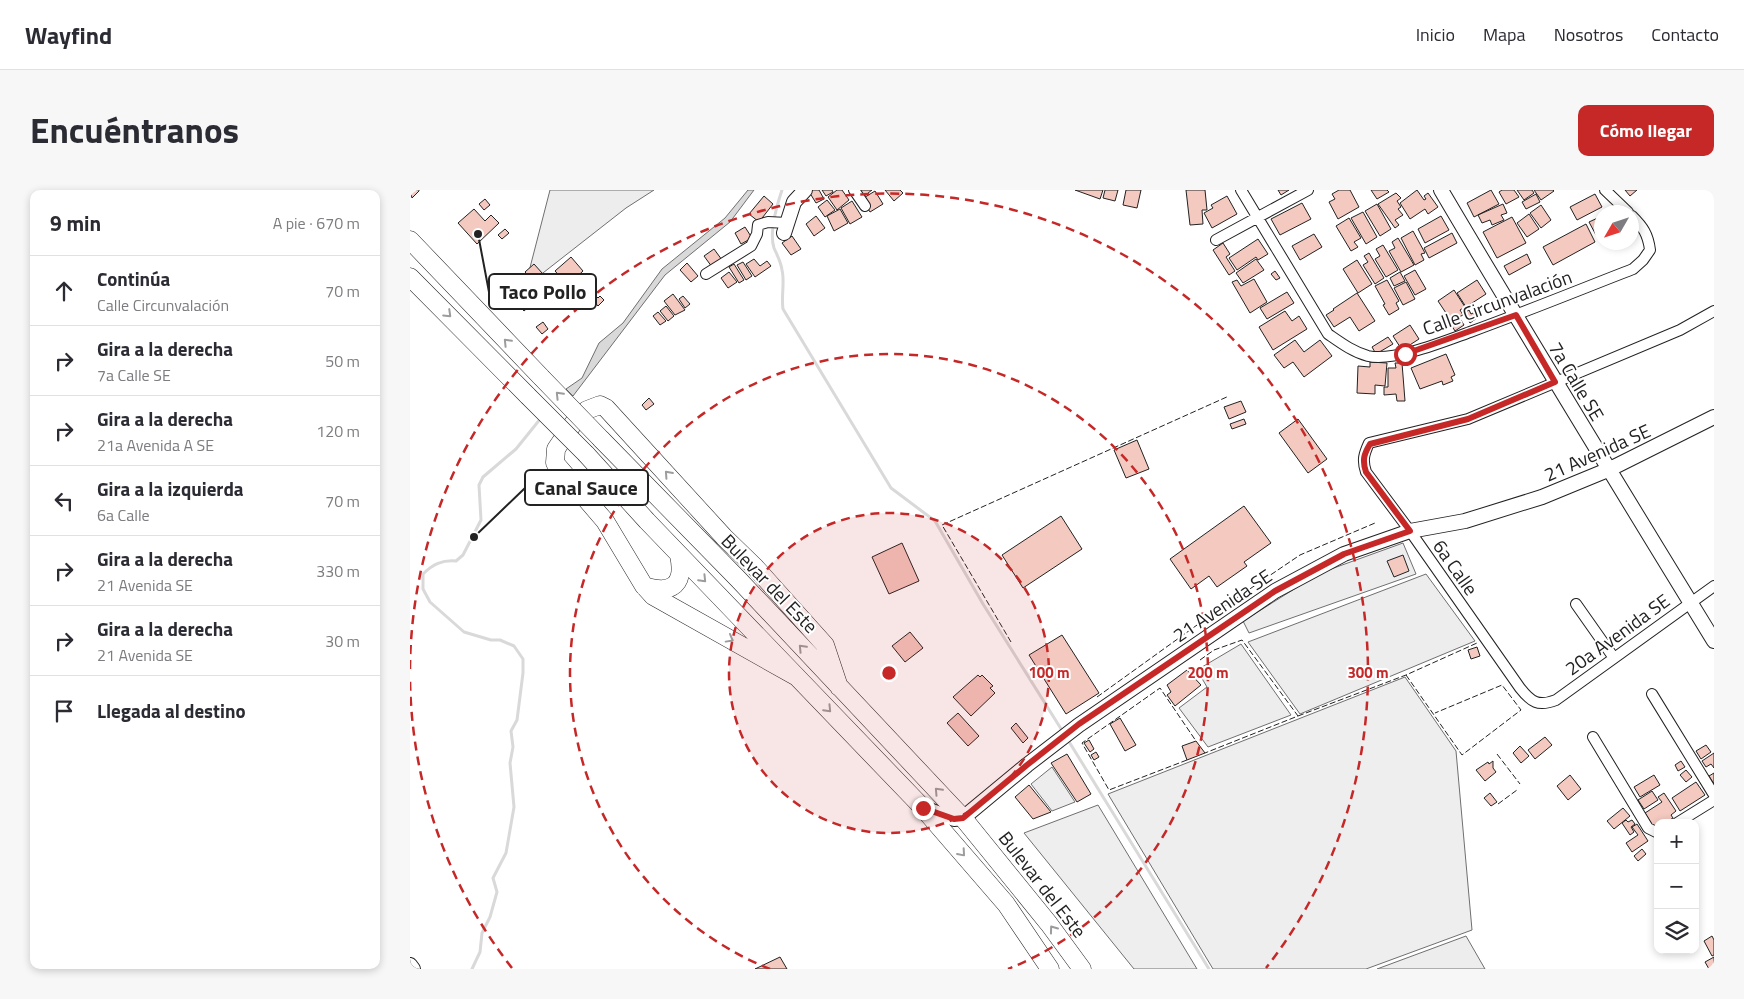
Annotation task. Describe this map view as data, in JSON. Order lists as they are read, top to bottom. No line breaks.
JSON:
{"streets":{"highway":["Bulevar del Este"],"street":["Calle Circunvalación","7a Calle SE","21 Avenida SE","6a Calle","20a Avenida SE"]},"crossings":[["Calle Circunvalación","7a Calle SE"],["7a Calle SE","21 Avenida SE"],["7a Calle SE","6a Calle"],["7a Calle SE","20a Avenida SE"],["21 Avenida SE","6a Calle"],["21 Avenida SE","Bulevar del Este"],["6a Calle","20a Avenida SE"]],"places":["Taco Pollo","Canal Sauce"],"north":"bottom left","page":{"header":"Wayfind","nav":["Inicio","Mapa","Nosotros","Contacto"],"title":"Encuéntranos","buttons":"Cómo llegar","heading":["9 min","A pie · 670 m"],"list":[["Continúa","Calle Circunvalación","70 m"],["Gira a la derecha","7a Calle SE","50 m"],["Gira a la derecha","21a Avenida A SE","120 m"],["Gira a la izquierda","6a Calle","70 m"],["Gira a la derecha","21 Avenida SE","330 m"],["Gira a la derecha","21 Avenida SE","30 m"],"Llegada al destino"],"map_buttons":["+","−"]},"rings":["100 m","200 m","300 m"]}
